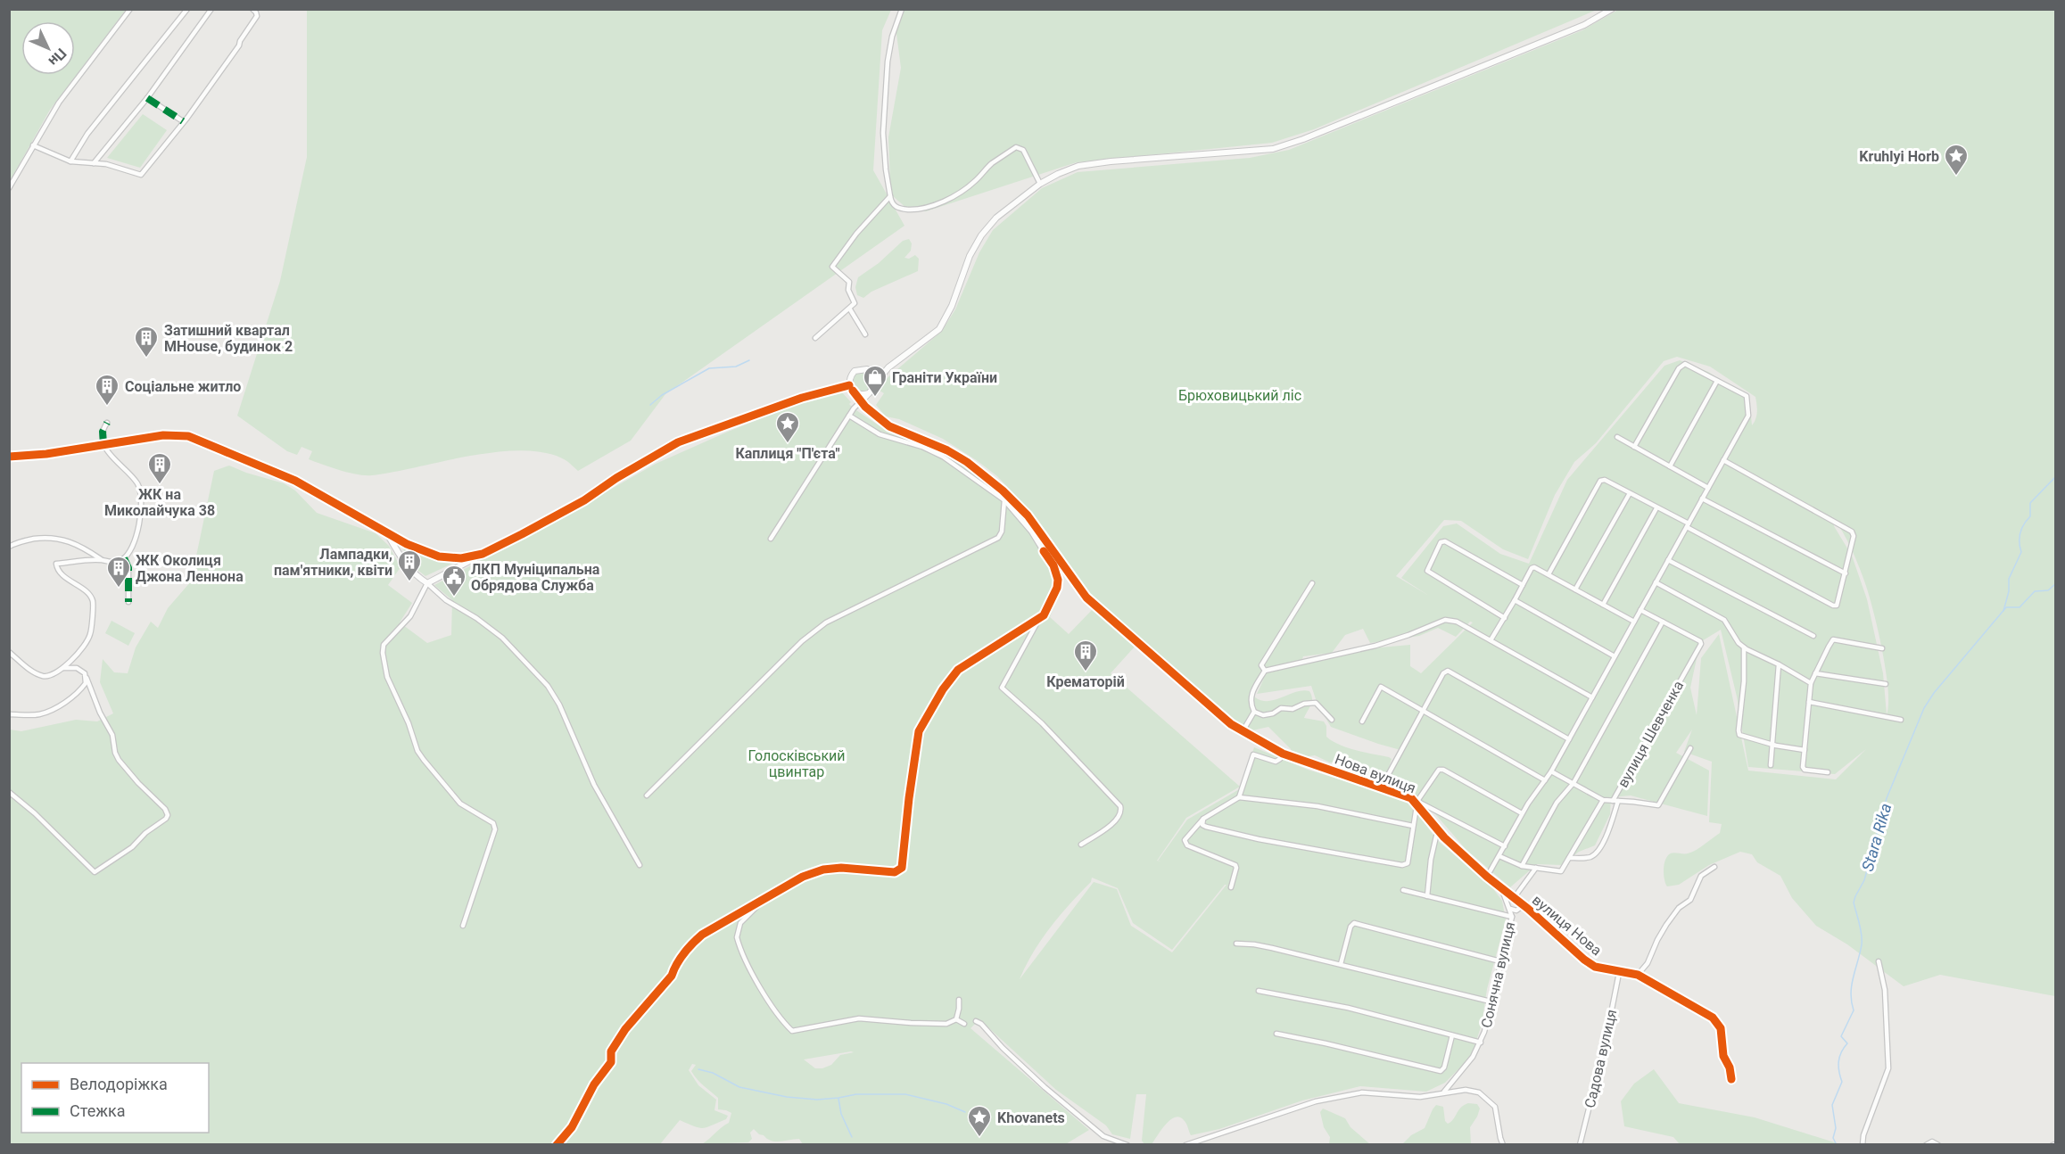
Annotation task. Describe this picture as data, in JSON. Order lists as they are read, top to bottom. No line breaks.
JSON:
{"streets":{"street":["вулиця Шевченка","Нова вулиця","вулиця Нова","Сонячна вулиця","Садова вулиця"]},"crossings":[["Нова вулиця","вулиця Нова"],["вулиця Нова","Садова вулиця"]],"water":["Stara Rika"],"parks":["Брюховицький ліс","Голосківський цвинтар"],"places":{"place":["Kruhlyi Horb","Каплиця \"П'єта\"","Khovanets"],"building":["Затишний квартал MHouse, будинок 2","Соціальне житло","ЖК на Миколайчука 38","Лампадки, пам'ятники, квіти","ЖК Околиця Джона Леннона","Крематорій"],"shop":["Граніти України"],"public building":["ЛКП Муніципальна Обрядова Служба"]},"legend":["Велодоріжка","Стежка"],"north":"bottom right"}
